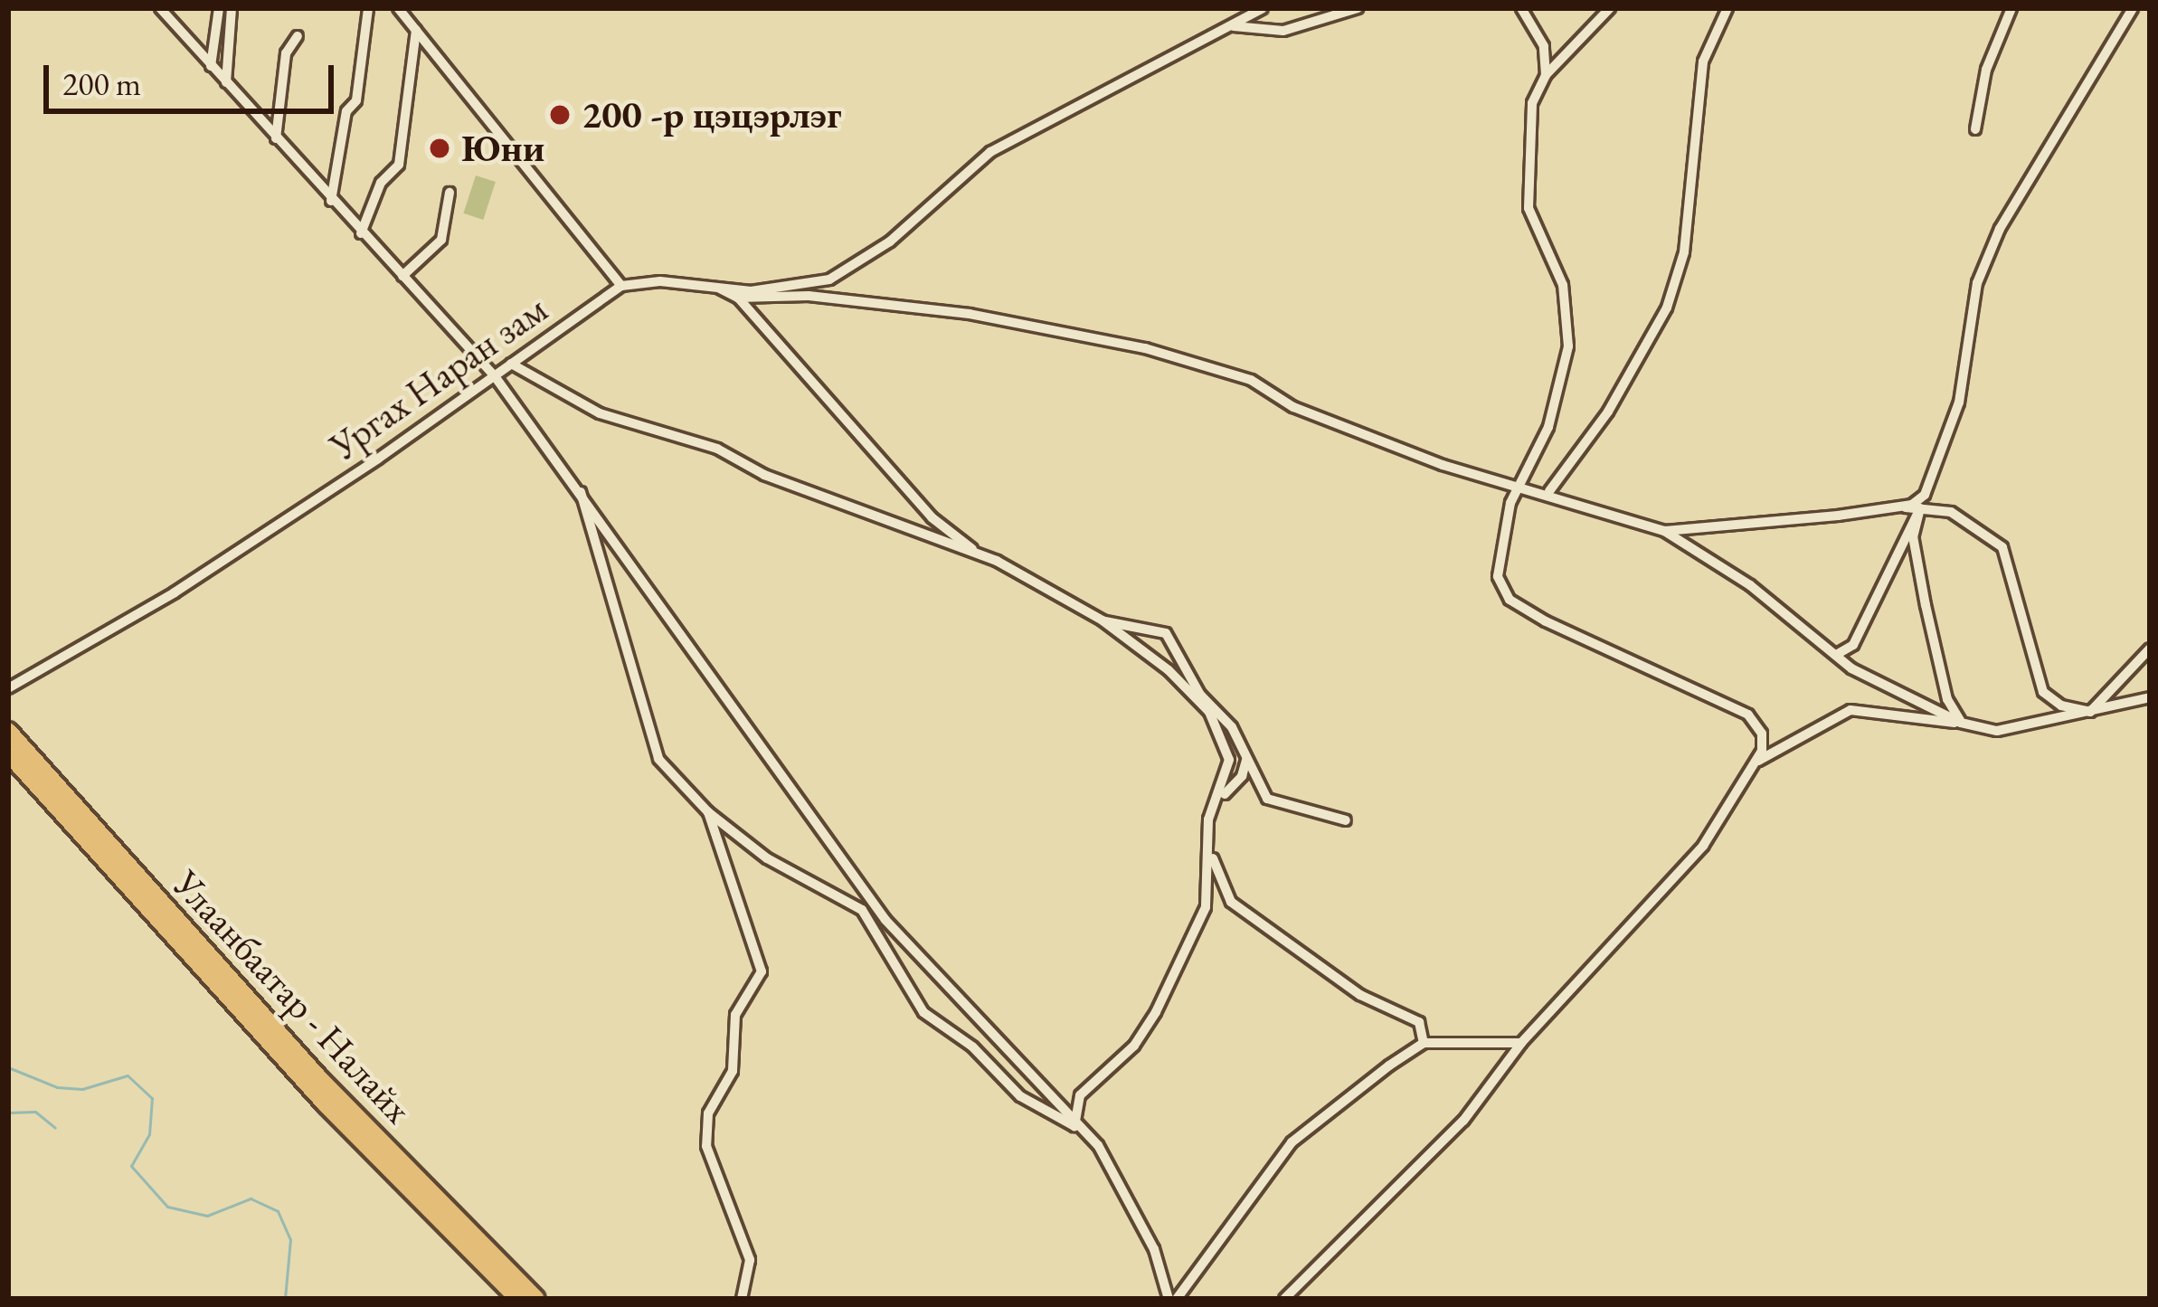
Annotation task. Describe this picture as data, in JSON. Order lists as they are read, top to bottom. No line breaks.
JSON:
{"streets":{"highway":["Улаанбаатар - Налайх"],"street":["Ургах Наран зам"]},"places":["200 -р цэцэрлэг","Юни"],"scale_bar":"200 m"}
